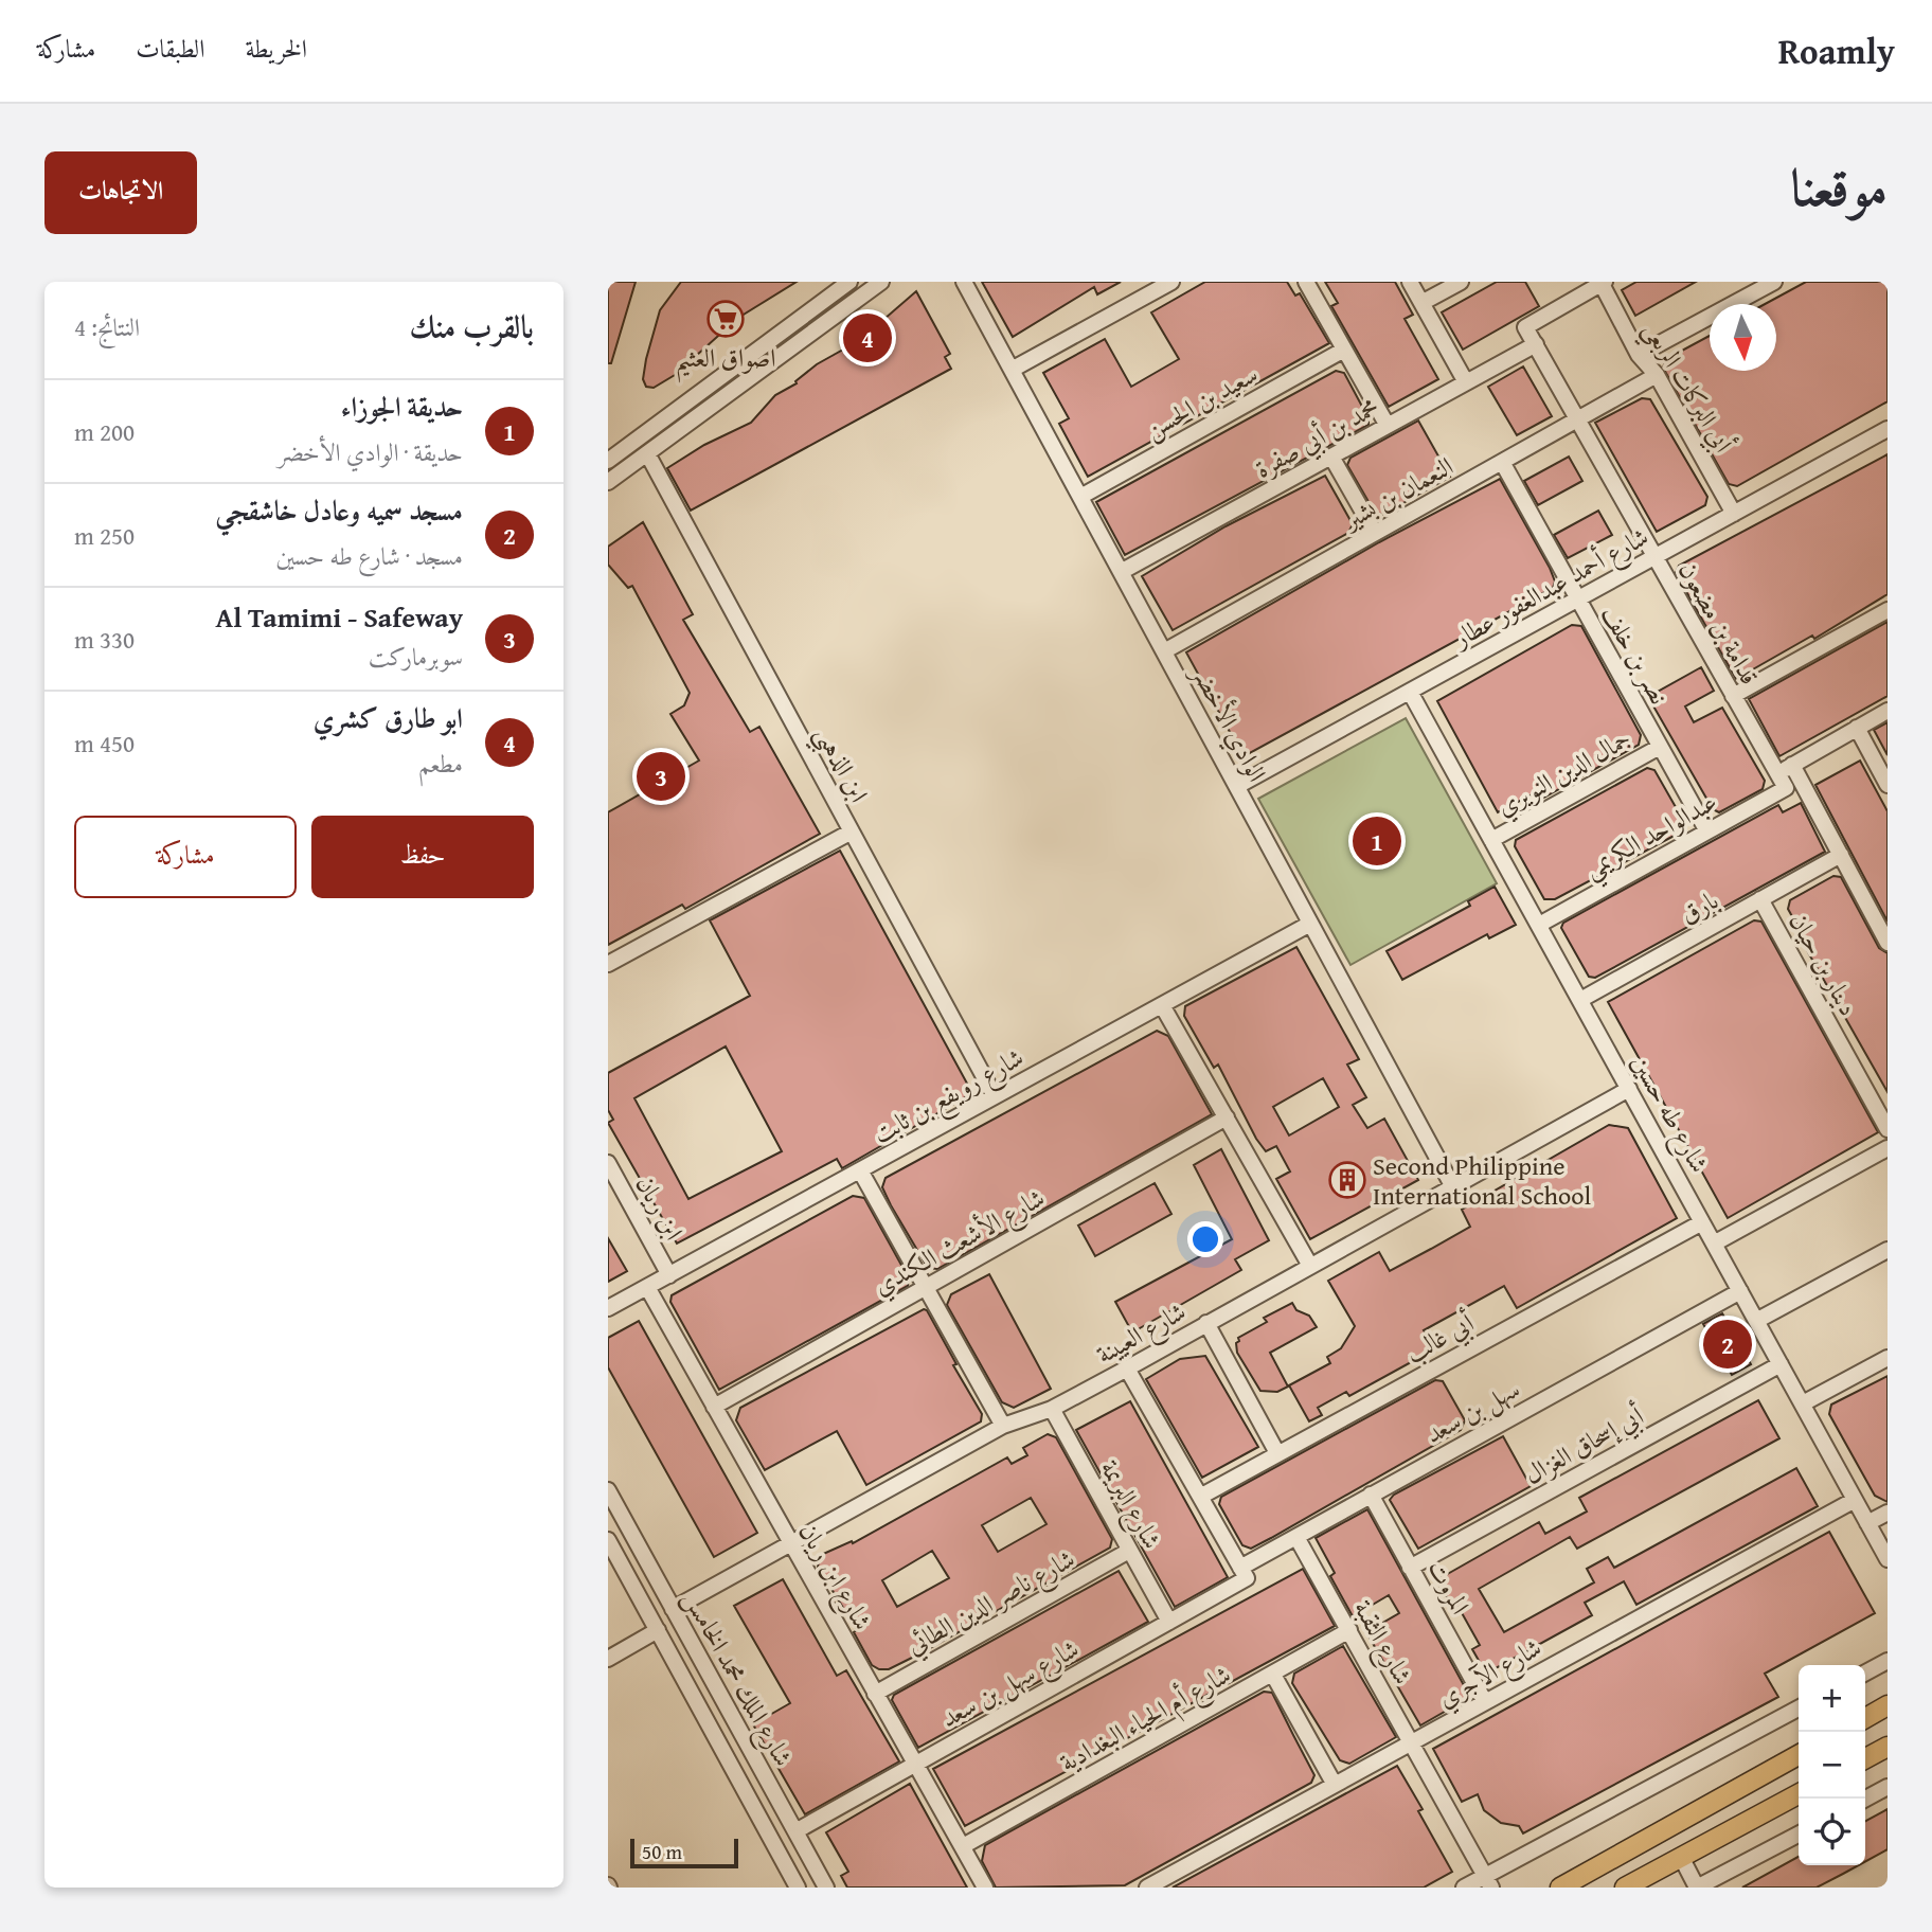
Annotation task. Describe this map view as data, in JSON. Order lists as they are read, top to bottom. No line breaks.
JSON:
{"streets":{"street":["أبي البركات الربعي","سعيد بن الحسن","محمد بن أبي صفرة","النعمان بن بشير","شارع أحمد عبدالغفور عطار","قدامة بن مضعون","نصر بن خلف","الوادي الأخضر","ابن الذهبي","جمال الدين النويري","عبدالواحد الكريمي","بارق","دينار بن حيان","شارع رويفع بن ثابت","شارع طه حسين","ابن ريان","شارع الأشعث الكندي","شارع العيينة","أبي غالب","سهل بن سعد","أبي إسحاق الغزال","شارع البريمة","شارع ابن ريان","المروت","شارع ناصر الدين الطائي","شارع الثقبة","شارع الآجري","شارع الملك محمد الخامس","شارع سهل بن سعد","شارع أم الحياء البغدادية"]},"crossings":[["أبي البركات الربعي","النعمان بن بشير"],["أبي البركات الربعي","شارع أحمد عبدالغفور عطار"],["أبي البركات الربعي","قدامة بن مضعون"],["سعيد بن الحسن","الوادي الأخضر"],["محمد بن أبي صفرة","قدامة بن مضعون"],["محمد بن أبي صفرة","الوادي الأخضر"],["النعمان بن بشير","قدامة بن مضعون"],["النعمان بن بشير","نصر بن خلف"],["النعمان بن بشير","الوادي الأخضر"],["شارع أحمد عبدالغفور عطار","قدامة بن مضعون"],["شارع أحمد عبدالغفور عطار","نصر بن خلف"],["شارع أحمد عبدالغفور عطار","الوادي الأخضر"],["شارع أحمد عبدالغفور عطار","شارع طه حسين"],["قدامة بن مضعون","عبدالواحد الكريمي"],["نصر بن خلف","جمال الدين النويري"],["نصر بن خلف","عبدالواحد الكريمي"],["الوادي الأخضر","شارع رويفع بن ثابت"],["الوادي الأخضر","شارع العيينة"],["ابن الذهبي","شارع رويفع بن ثابت"],["جمال الدين النويري","شارع طه حسين"],["عبدالواحد الكريمي","شارع طه حسين"],["بارق","دينار بن حيان"],["بارق","شارع طه حسين"],["شارع رويفع بن ثابت","ابن ريان"],["شارع رويفع بن ثابت","شارع ابن ريان"],["شارع طه حسين","شارع العيينة"],["شارع طه حسين","أبي غالب"],["شارع طه حسين","سهل بن سعد"],["شارع طه حسين","أبي إسحاق الغزال"],["شارع طه حسين","شارع الآجري"],["شارع الأشعث الكندي","شارع ابن ريان"],["شارع العيينة","شارع البريمة"],["شارع العيينة","شارع ابن ريان"],["شارع العيينة","شارع الملك محمد الخامس"],["سهل بن سعد","المروت"],["سهل بن سعد","شارع الثقبة"],["سهل بن سعد","شارع سهل بن سعد"],["أبي إسحاق الغزال","المروت"],["شارع البريمة","شارع ناصر الدين الطائي"],["شارع البريمة","شارع سهل بن سعد"],["شارع ابن ريان","شارع ناصر الدين الطائي"],["شارع ابن ريان","شارع سهل بن سعد"],["شارع ابن ريان","شارع أم الحياء البغدادية"],["المروت","شارع الآجري"],["شارع الثقبة","شارع الآجري"],["شارع الثقبة","شارع أم الحياء البغدادية"],["شارع الملك محمد الخامس","شارع سهل بن سعد"]],"places":{"supermarket":["اصواق العثيم"],"building":["Second Philippine International School"]},"scale_bar":"50 m","north":"bottom","page":{"header":"Roamly","nav":["الخريطة","الطبقات","مشاركة"],"title":"موقعنا","buttons":["الاتجاهات",["حفظ","مشاركة"]],"heading":["بالقرب منك","النتائج: 4"],"pins":["4","3","1","2"],"list":[{"mark":"1","name":"حديقة الجوزاء","note":"حديقة · الوادي الأخضر","value":"200 m"},{"mark":"2","name":"مسجد سميه وعادل خاشقجي","note":"مسجد · شارع طه حسين","value":"250 m"},{"mark":"3","name":"Al Tamimi - Safeway","note":"سوبرماركت","value":"330 m"},{"mark":"4","name":"ابو طارق كشري","note":"مطعم","value":"450 m"}],"map_buttons":["+","−"],"scale":"50 m"}}
